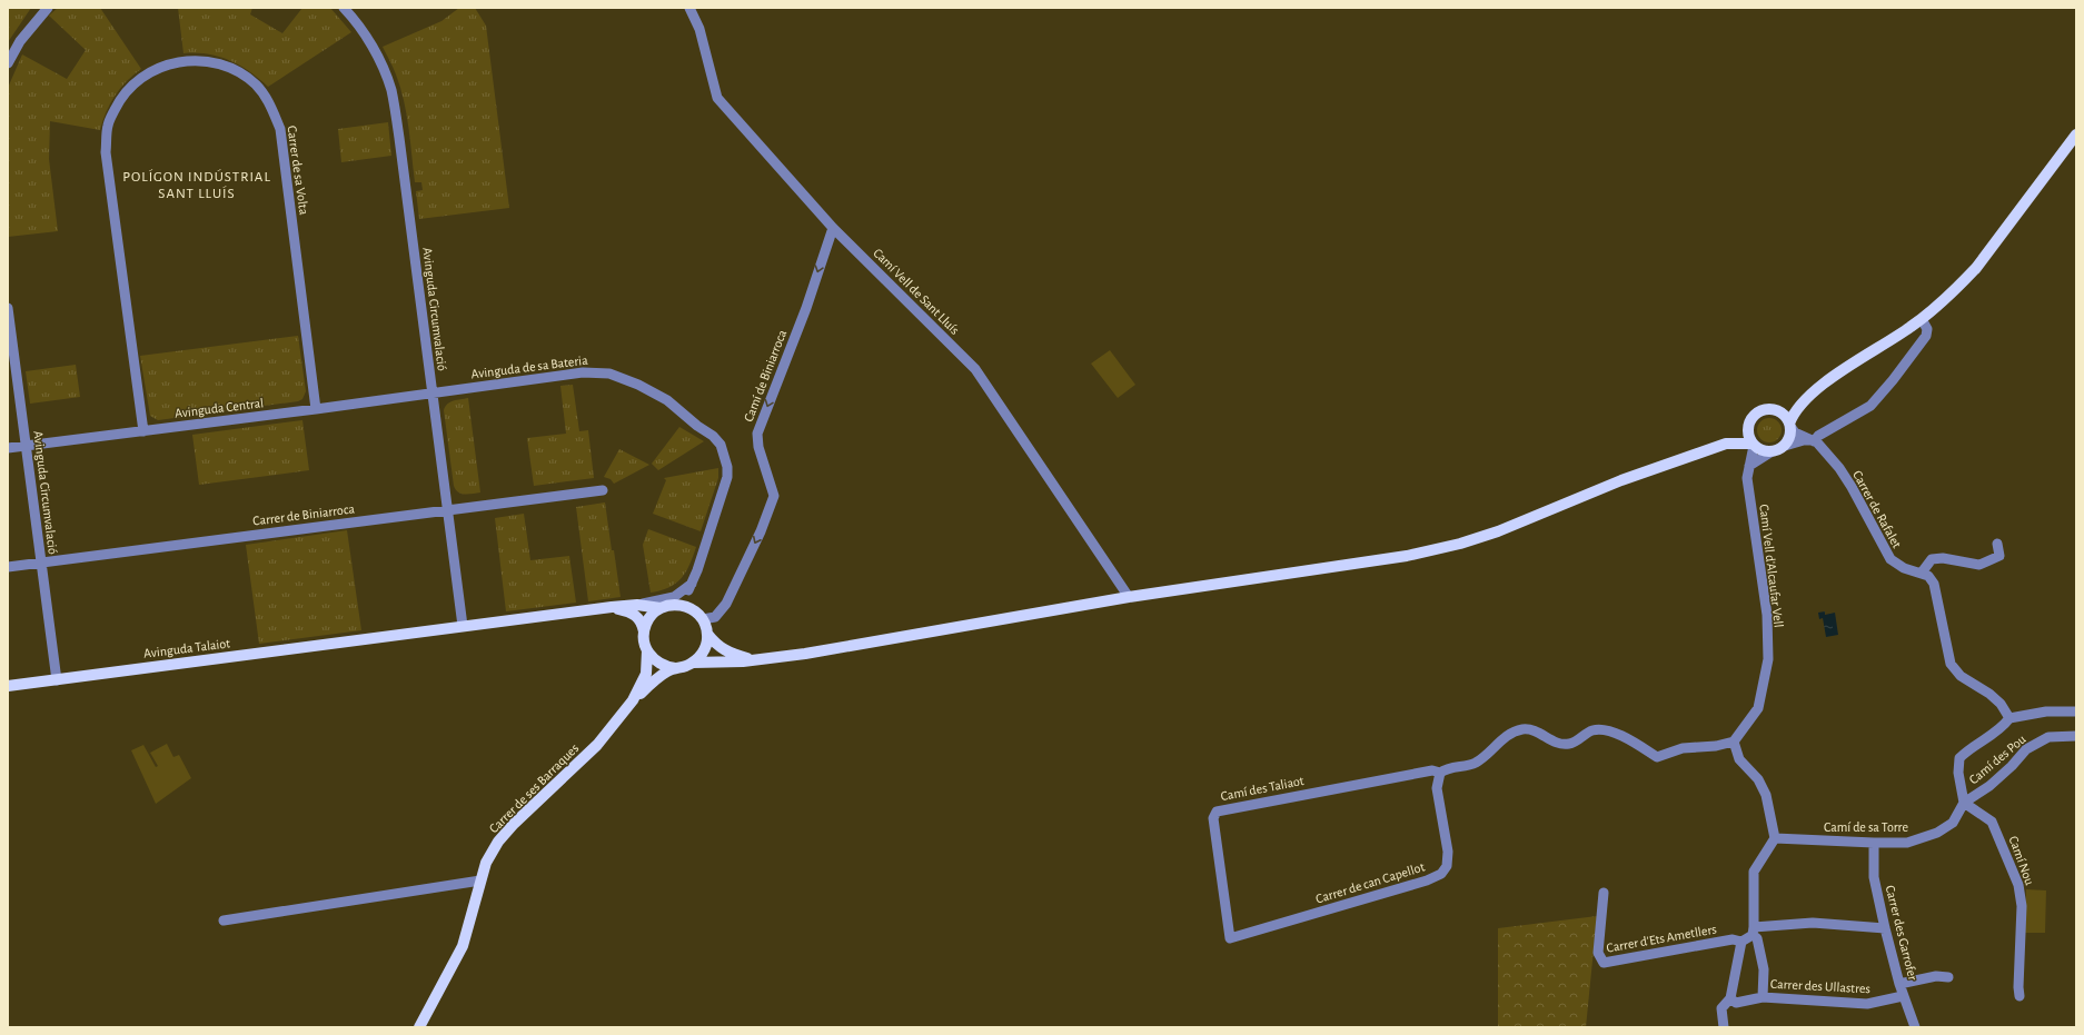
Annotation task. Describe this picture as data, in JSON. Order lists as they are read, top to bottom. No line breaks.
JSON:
{"streets":{"main road":["Avinguda Talaiot","Carrer de ses Barraques"],"street":["Carrer de sa Volta","Camí Vell de Sant Lluís","Avinguda Circumvalació","Avinguda de sa Bateria","Camí de Biniarroca","Avinguda Central","Carrer de Rafalet","Carrer de Biniarroca","Camí Vell d'Alcaufar Vell","Camí des Pou","Camí des Taliaot","Camí de sa Torre","Camí Nou","Carrer de can Capellot","Carrer des Garrofer","Carrer d'Ets Ametllers","Carrer des Ullastres"]},"crossings":[["Carrer de sa Volta","Avinguda Central"],["Camí Vell de Sant Lluís","Camí de Biniarroca"],["Avinguda Circumvalació","Avinguda de sa Bateria"],["Avinguda Circumvalació","Avinguda Central"],["Avinguda Circumvalació","Carrer de Biniarroca"],["Avinguda Circumvalació","Avinguda Talaiot"],["Avinguda de sa Bateria","Avinguda Central"],["Carrer de Rafalet","Camí Vell d'Alcaufar Vell"],["Camí des Pou","Camí de sa Torre"],["Camí des Pou","Camí Nou"],["Camí des Taliaot","Carrer de can Capellot"],["Camí de sa Torre","Camí Nou"],["Camí de sa Torre","Carrer des Garrofer"],["Carrer des Garrofer","Carrer des Ullastres"]],"one_way":["Camí de Biniarroca"],"districts":["POLÍGON INDÚSTRIAL SANT LLUÍS"]}
